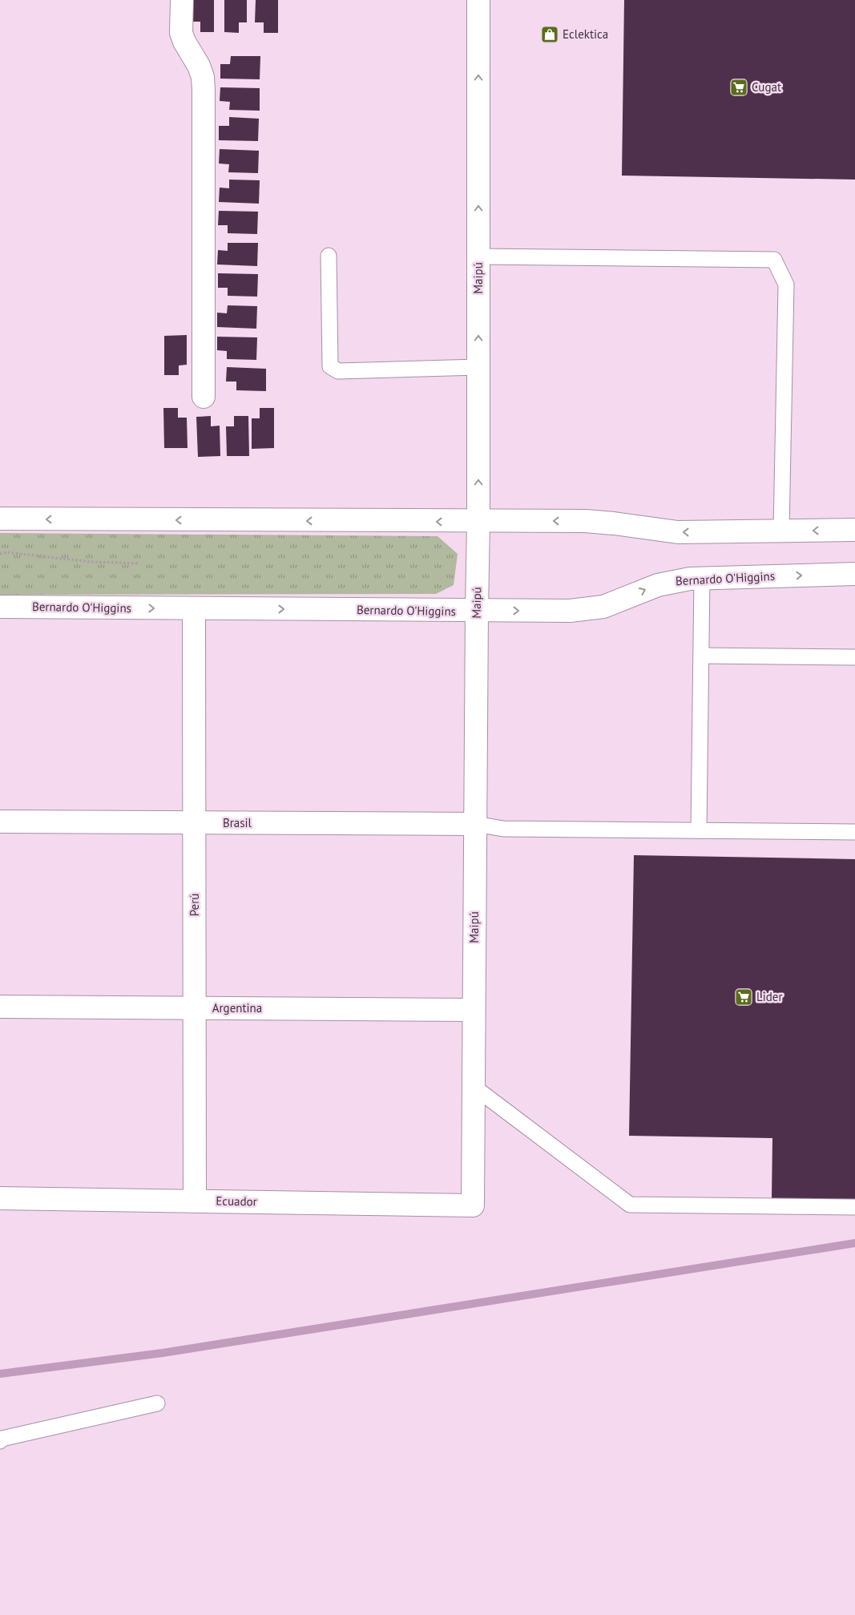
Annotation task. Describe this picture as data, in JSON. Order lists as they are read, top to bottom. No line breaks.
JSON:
{"streets":{"street":["Maipú","Bernardo O'Higgins","Brasil","Perú","Argentina","Ecuador"]},"crossings":[["Maipú","Bernardo O'Higgins"],["Maipú","Brasil"],["Maipú","Argentina"],["Maipú","Ecuador"],["Bernardo O'Higgins","Perú"],["Brasil","Perú"],["Perú","Argentina"],["Perú","Ecuador"]],"one_way":["Maipú"],"places":{"shop":["Eclektica"],"supermarket":["Cugat","Lider"]}}
